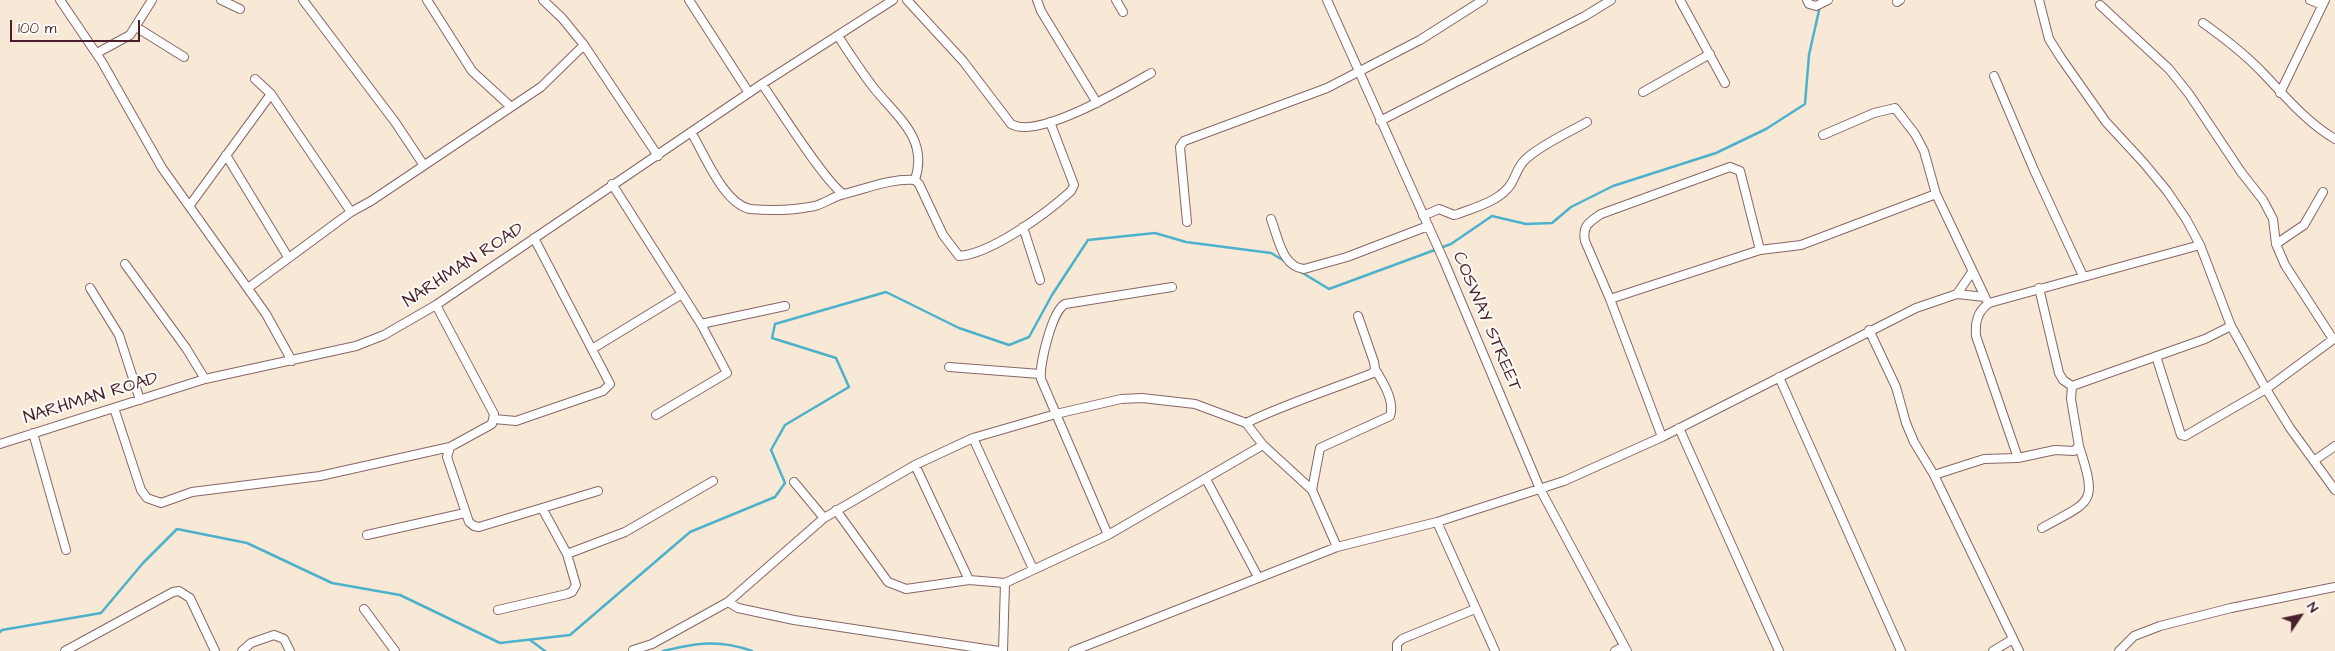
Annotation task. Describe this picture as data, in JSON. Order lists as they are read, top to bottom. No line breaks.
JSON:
{"streets":{"street":["NARHMAN ROAD","COSWAY STREET"]},"scale_bar":"100 m","north":"top right"}
